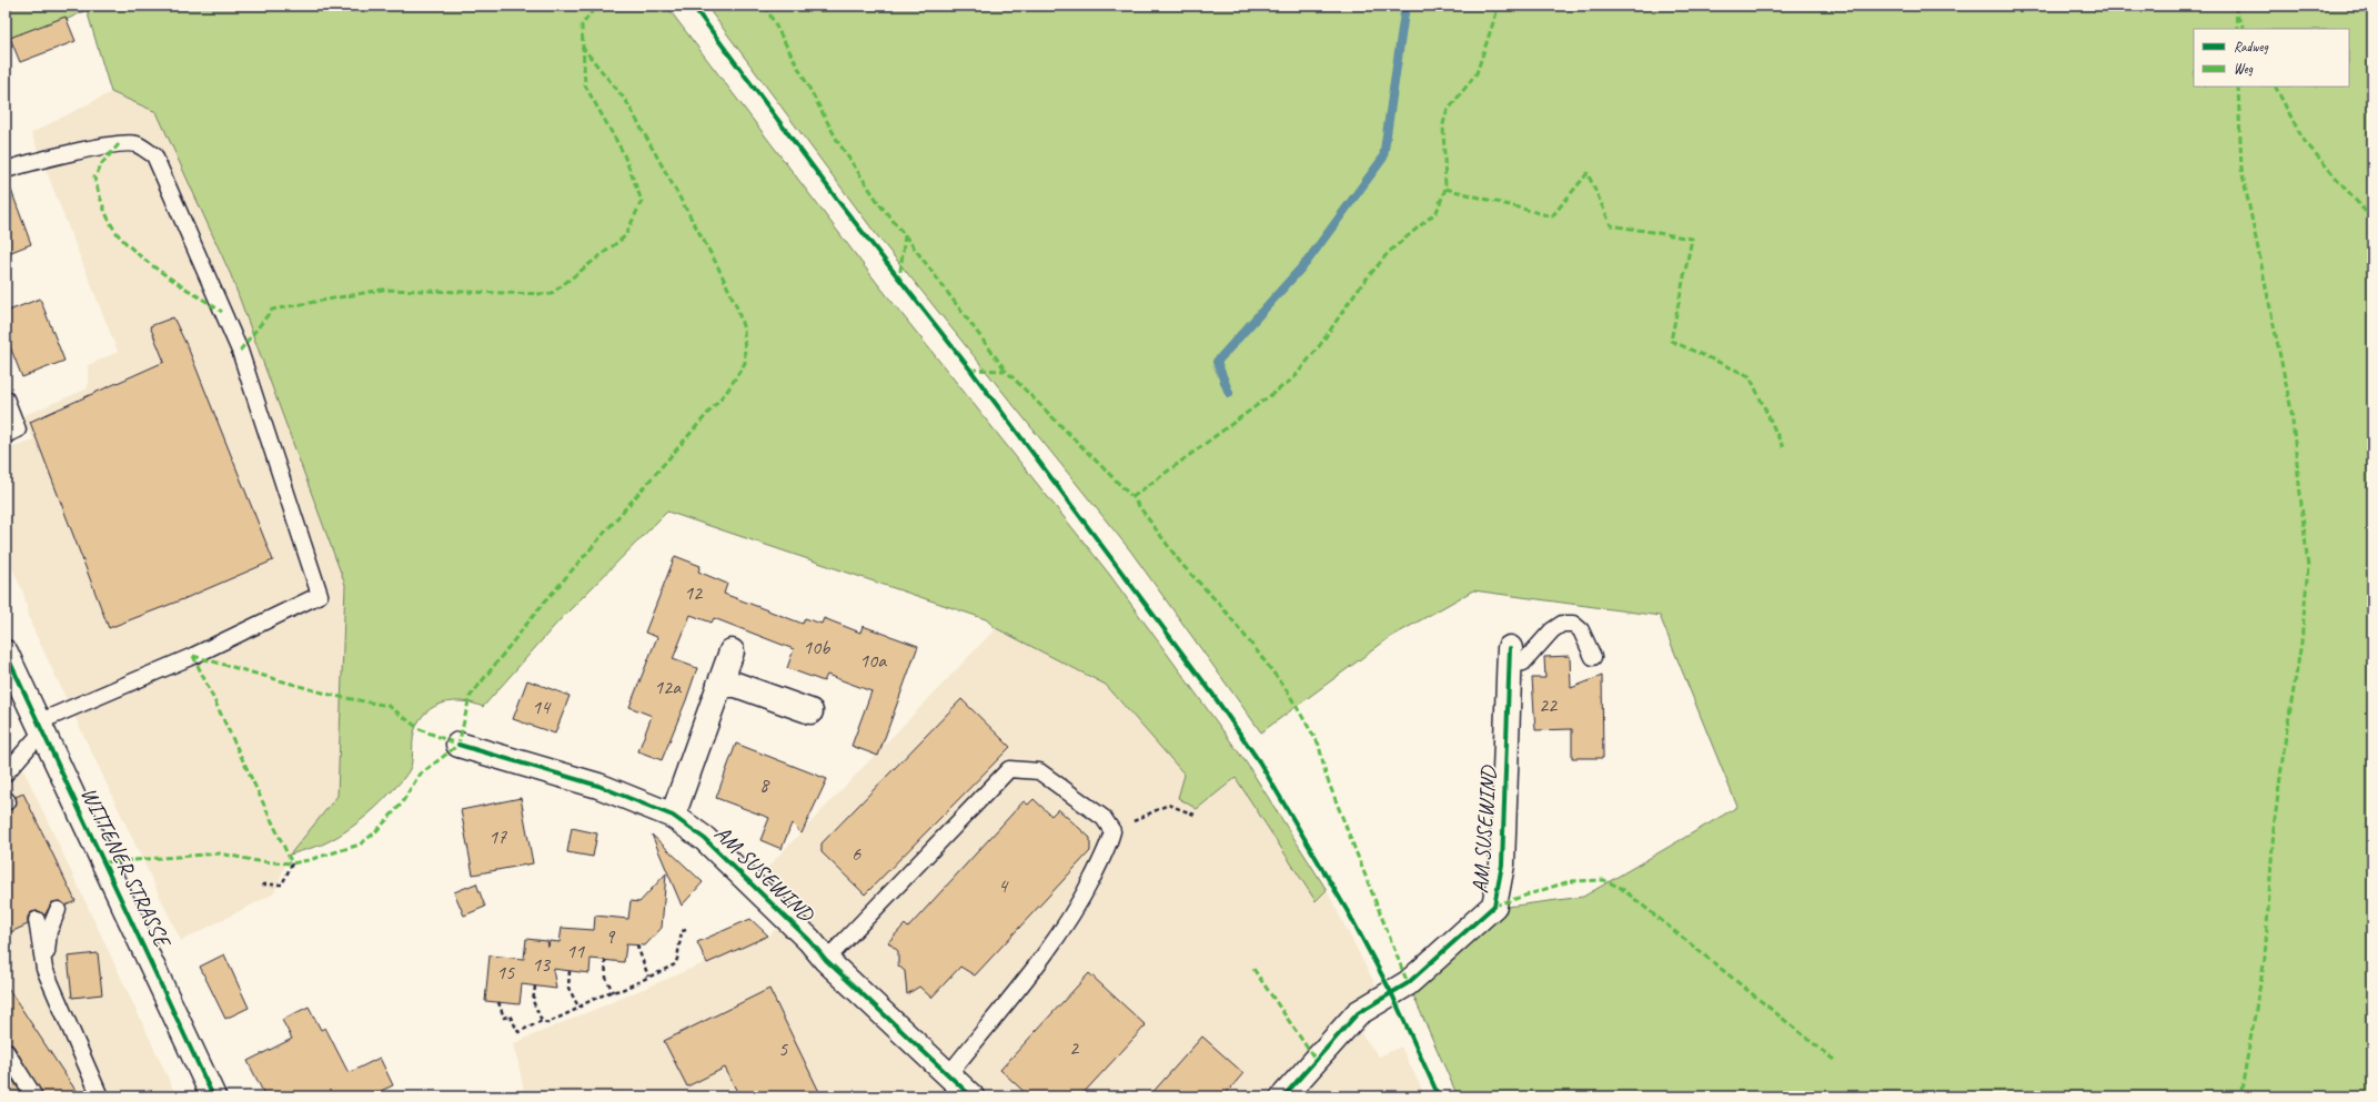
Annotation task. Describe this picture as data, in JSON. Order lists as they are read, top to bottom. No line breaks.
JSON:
{"streets":{"street":["AM SUSEWIND","WITTENER STRASSE"]},"house_numbers":["12","10b","10a","12a","22","14","8","17","6","4","9","11","13","15","2","5"],"legend":["Radweg","Weg"]}
